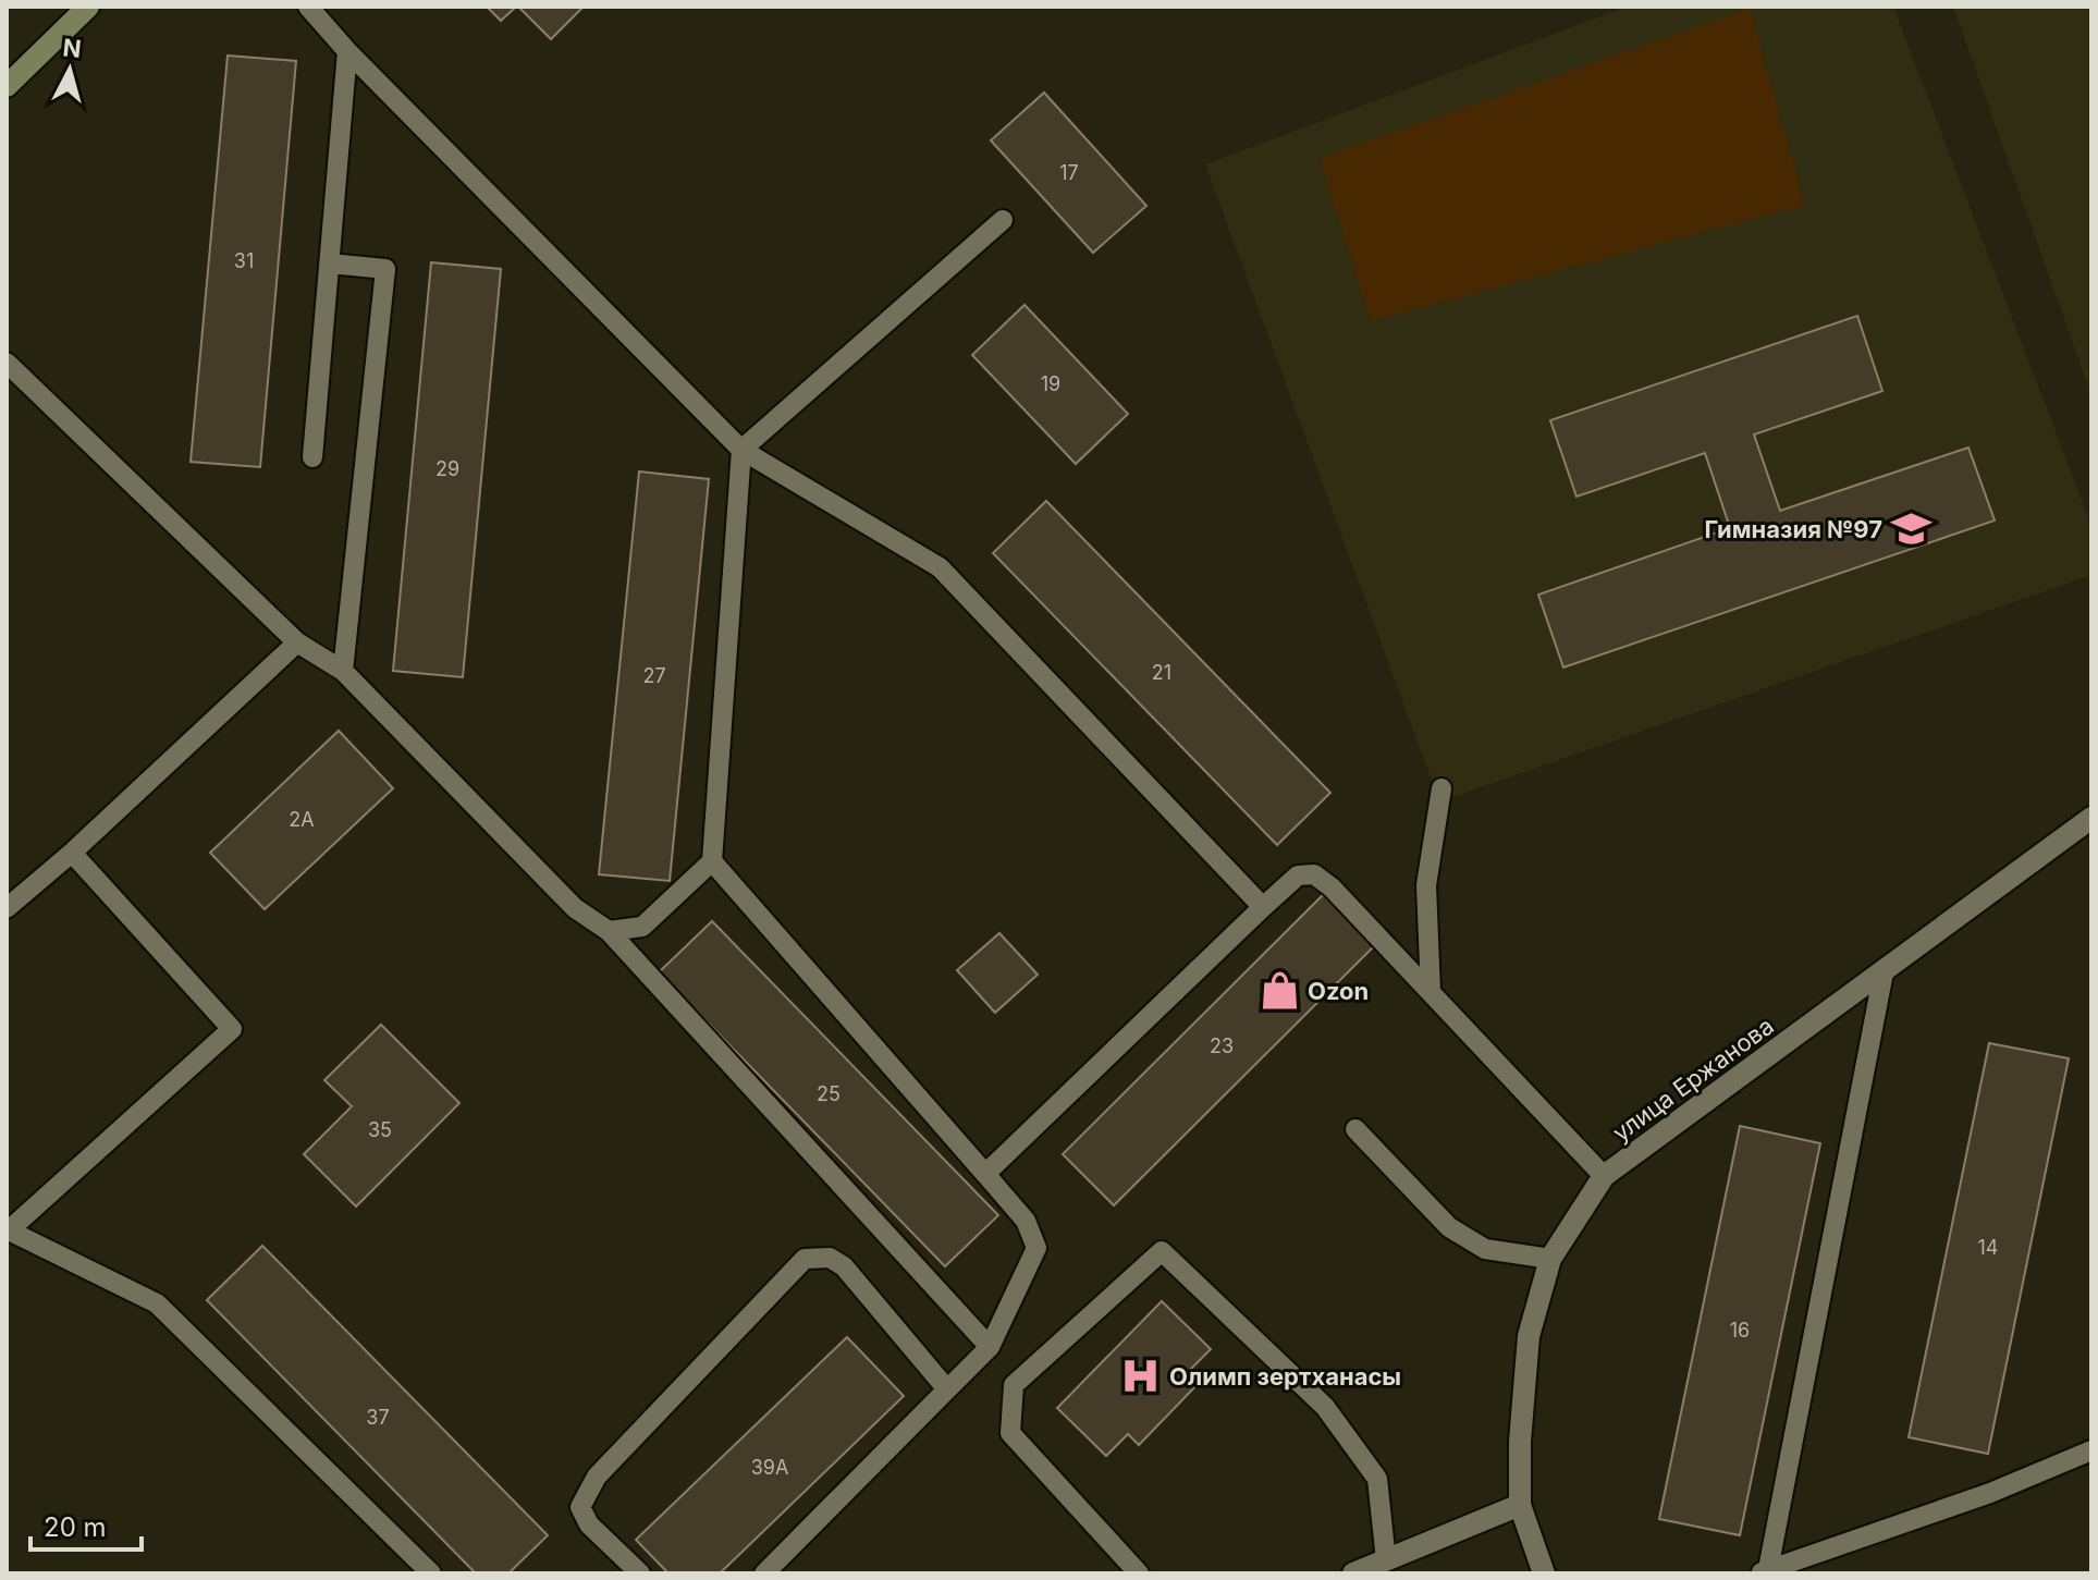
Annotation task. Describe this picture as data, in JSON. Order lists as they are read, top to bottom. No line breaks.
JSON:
{"streets":{"street":["улица Ержанова"]},"places":{"school or university":["Гимназия №97"],"shop":["Ozon"],"hospital":["Олимп зертханасы"]},"house_numbers":["17","31","19","29","21","27","2А","23","25","35","14","16","37","39А"],"scale_bar":"20 m","north":"top"}
